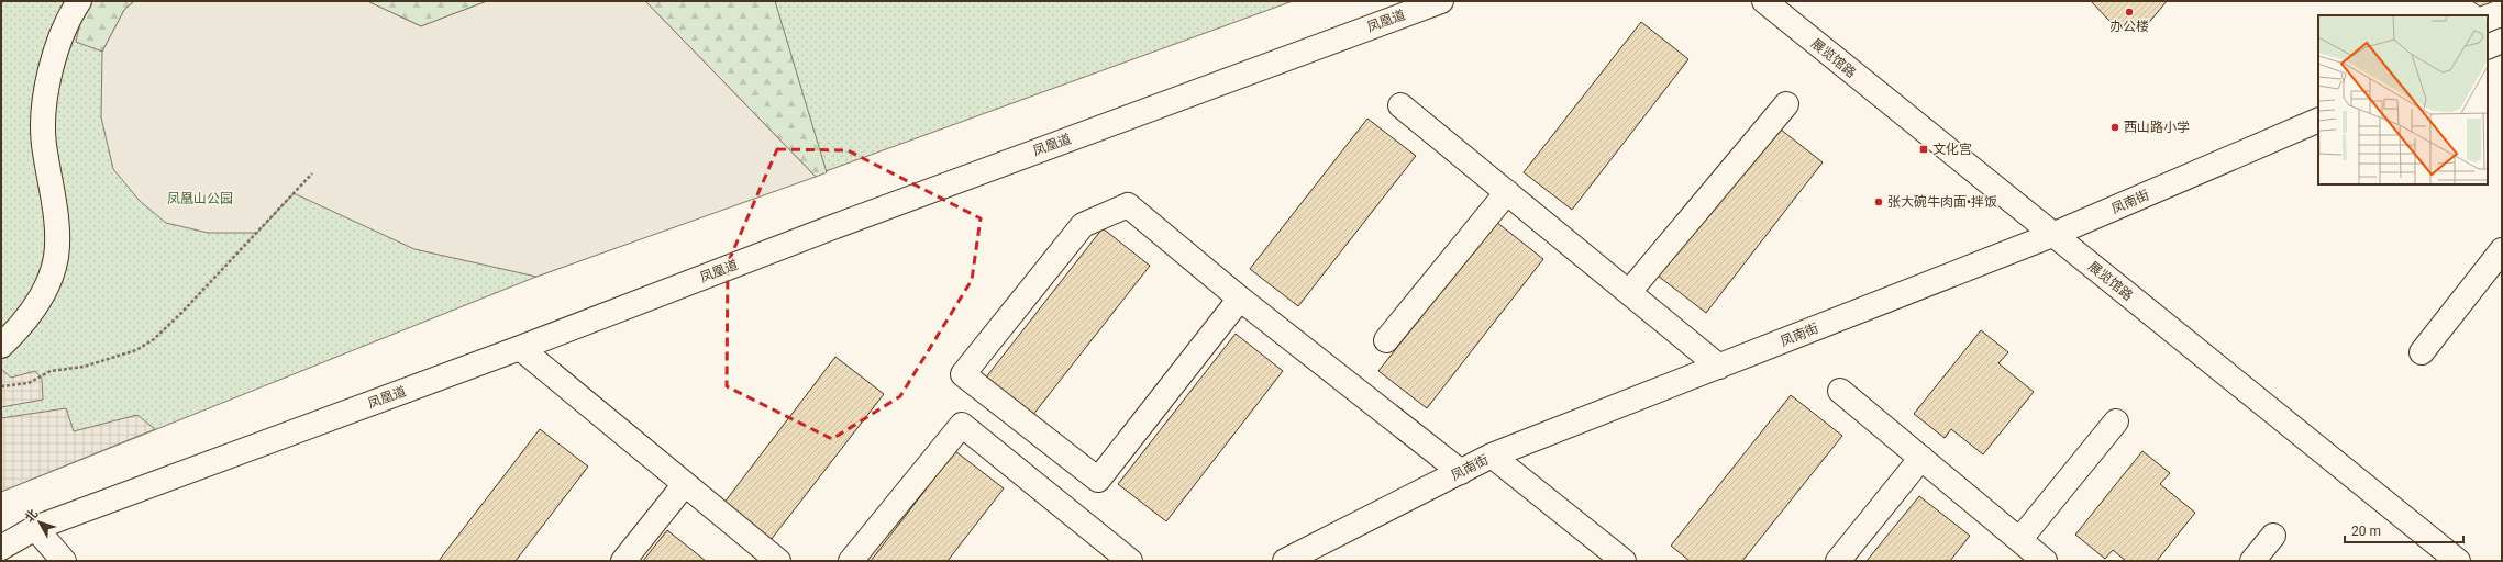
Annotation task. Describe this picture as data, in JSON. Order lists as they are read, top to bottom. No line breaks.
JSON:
{"streets":{"street":["凤凰道","展览馆路","凤南街"]},"crossings":[["展览馆路","凤南街"]],"parks":["凤凰山公园"],"places":{"other":["办公楼","西山路小学","张大碗牛肉面•拌饭"],"transit":["文化宫"]},"scale_bar":"20 m","north":"top left"}
